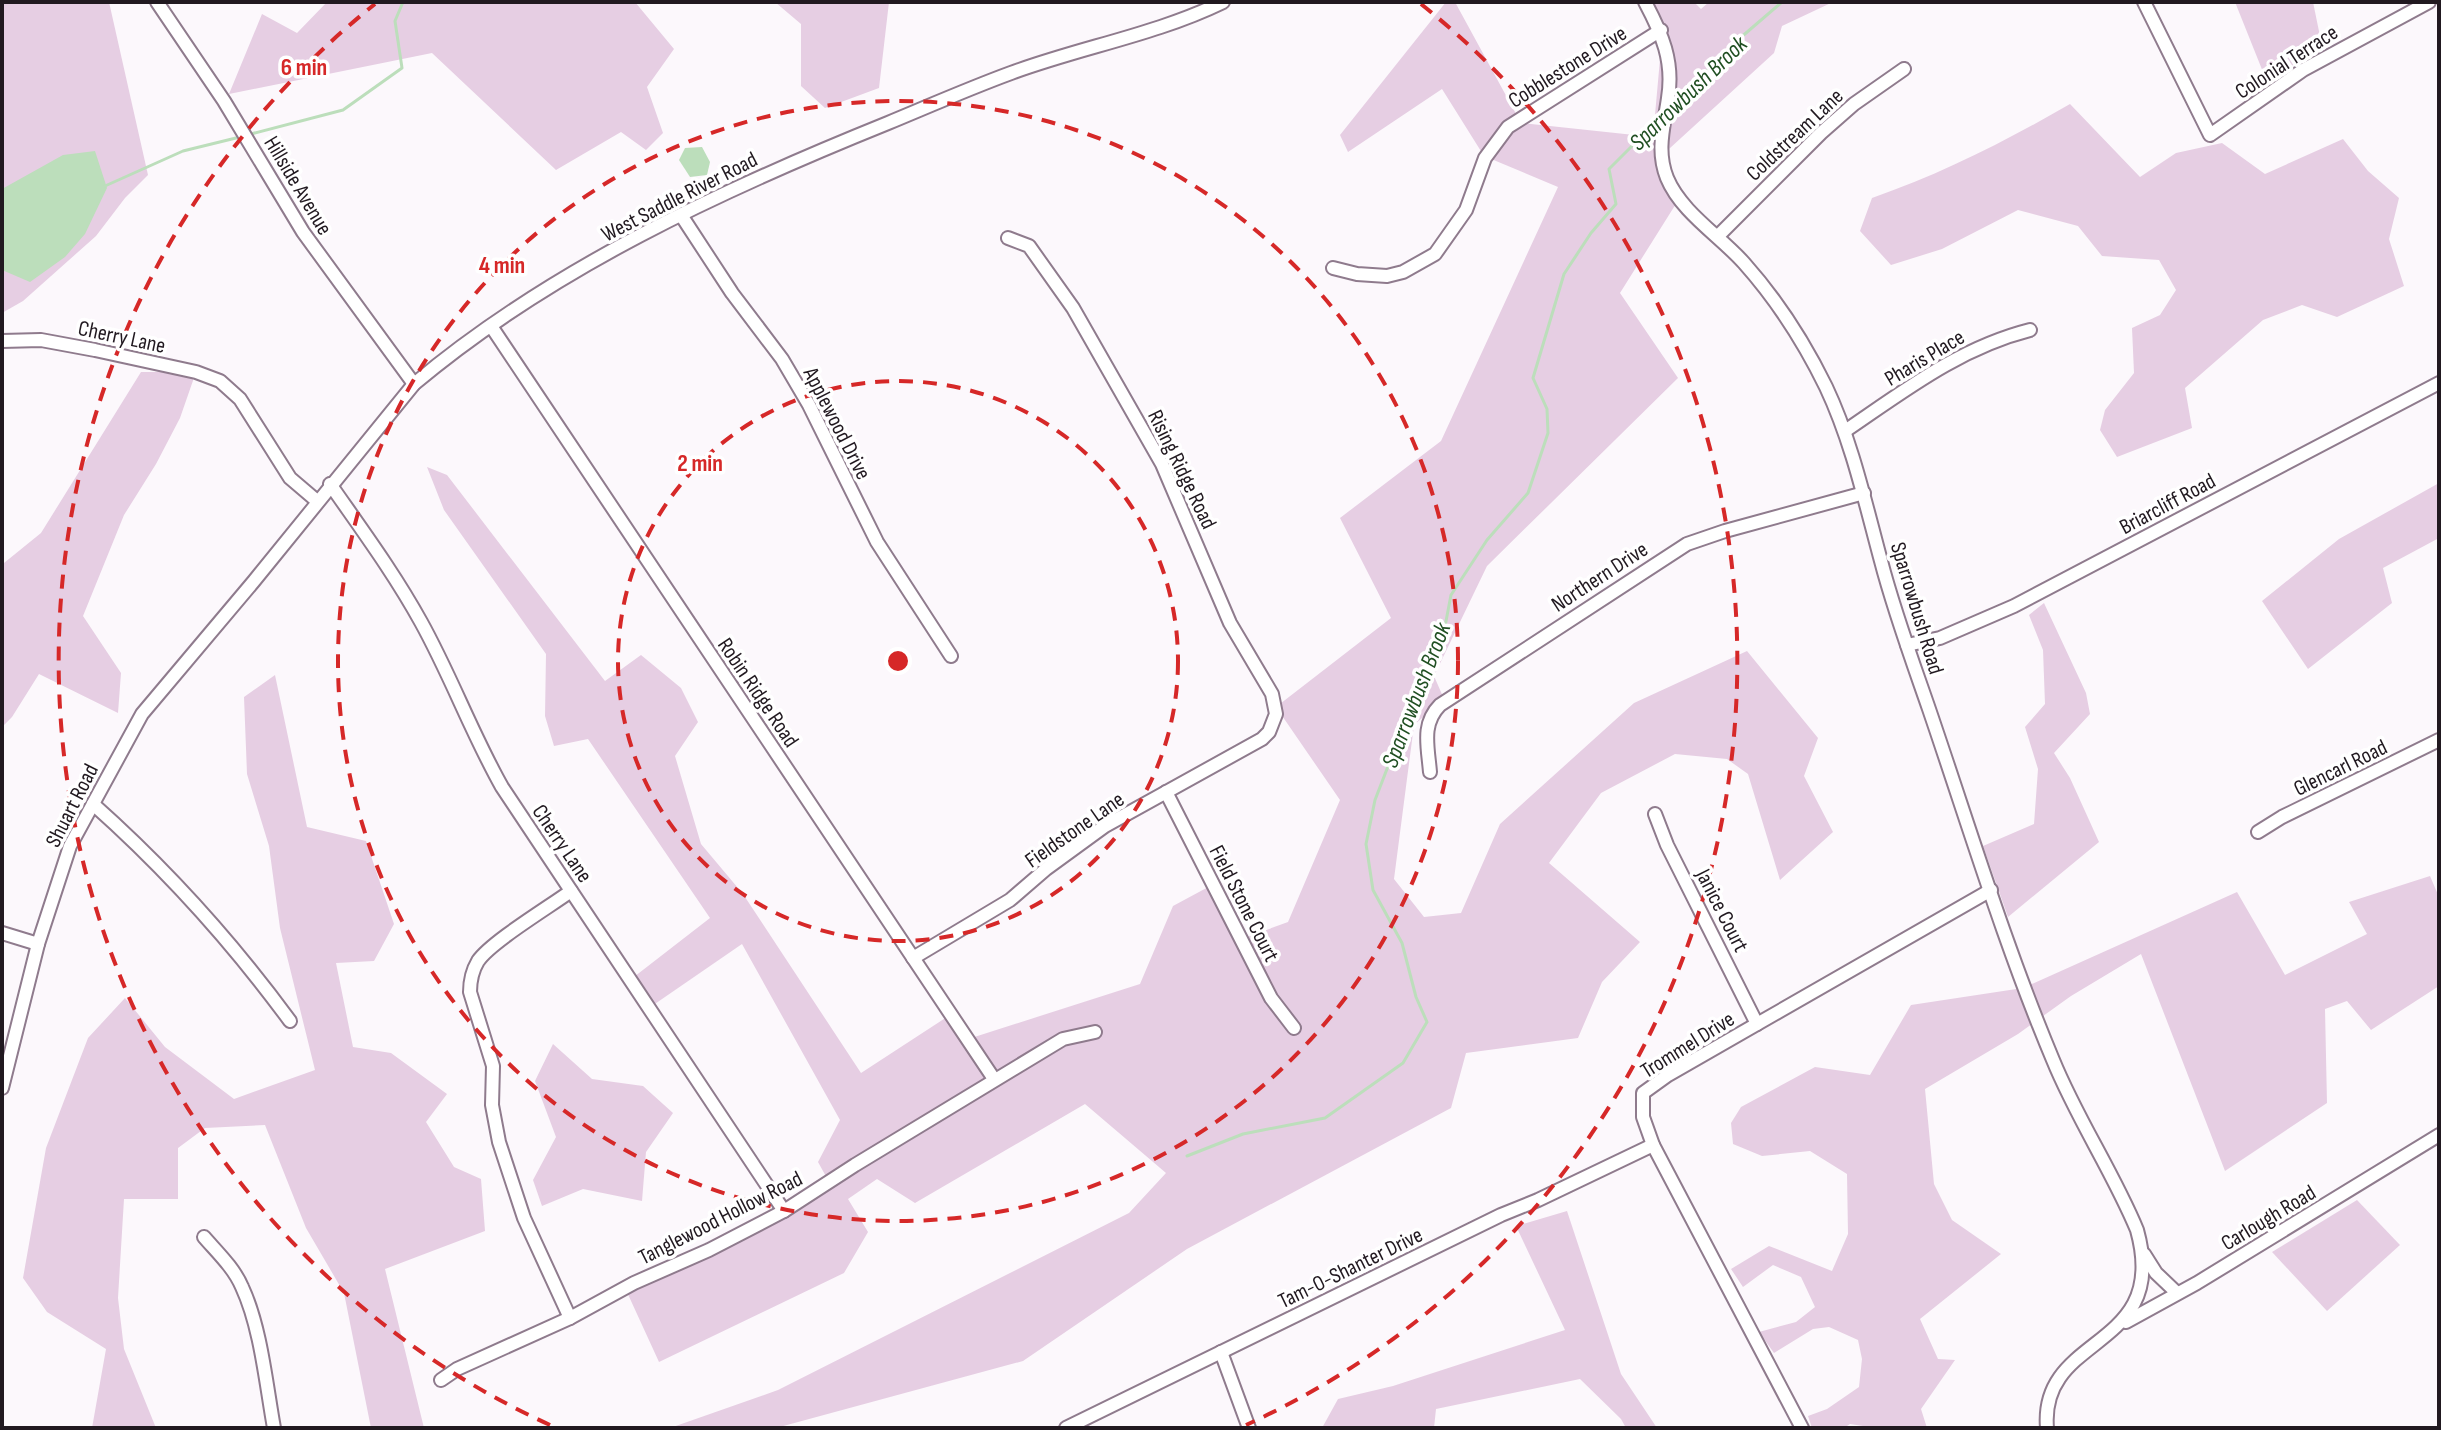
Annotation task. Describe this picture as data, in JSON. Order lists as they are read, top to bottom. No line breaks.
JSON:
{"streets":{"street":["Colonial Terrace","Cobblestone Drive","Coldstream Lane","Hillside Avenue","West Saddle River Road","Cherry Lane","Pharis Place","Applewood Drive","Rising Ridge Road","Briarcliff Road","Northern Drive","Sparrowbush Road","Robin Ridge Road","Glencarl Road","Shuart Road","Fieldstone Lane","Field Stone Court","Janice Court","Trommel Drive","Tanglewood Hollow Road","Carlough Road","Tam-O-Shanter Drive"]},"crossings":[["Cobblestone Drive","Sparrowbush Road"],["Coldstream Lane","Sparrowbush Road"],["Hillside Avenue","West Saddle River Road"],["West Saddle River Road","Cherry Lane"],["West Saddle River Road","Applewood Drive"],["West Saddle River Road","Robin Ridge Road"],["West Saddle River Road","Shuart Road"],["Cherry Lane","Tanglewood Hollow Road"],["Pharis Place","Sparrowbush Road"],["Rising Ridge Road","Fieldstone Lane"],["Briarcliff Road","Sparrowbush Road"],["Northern Drive","Sparrowbush Road"],["Sparrowbush Road","Trommel Drive"],["Sparrowbush Road","Carlough Road"],["Robin Ridge Road","Fieldstone Lane"],["Robin Ridge Road","Tanglewood Hollow Road"],["Fieldstone Lane","Field Stone Court"],["Janice Court","Trommel Drive"],["Trommel Drive","Tam-O-Shanter Drive"]],"water":["Sparrowbush Brook"],"rings":["6 min","4 min","2 min"]}
